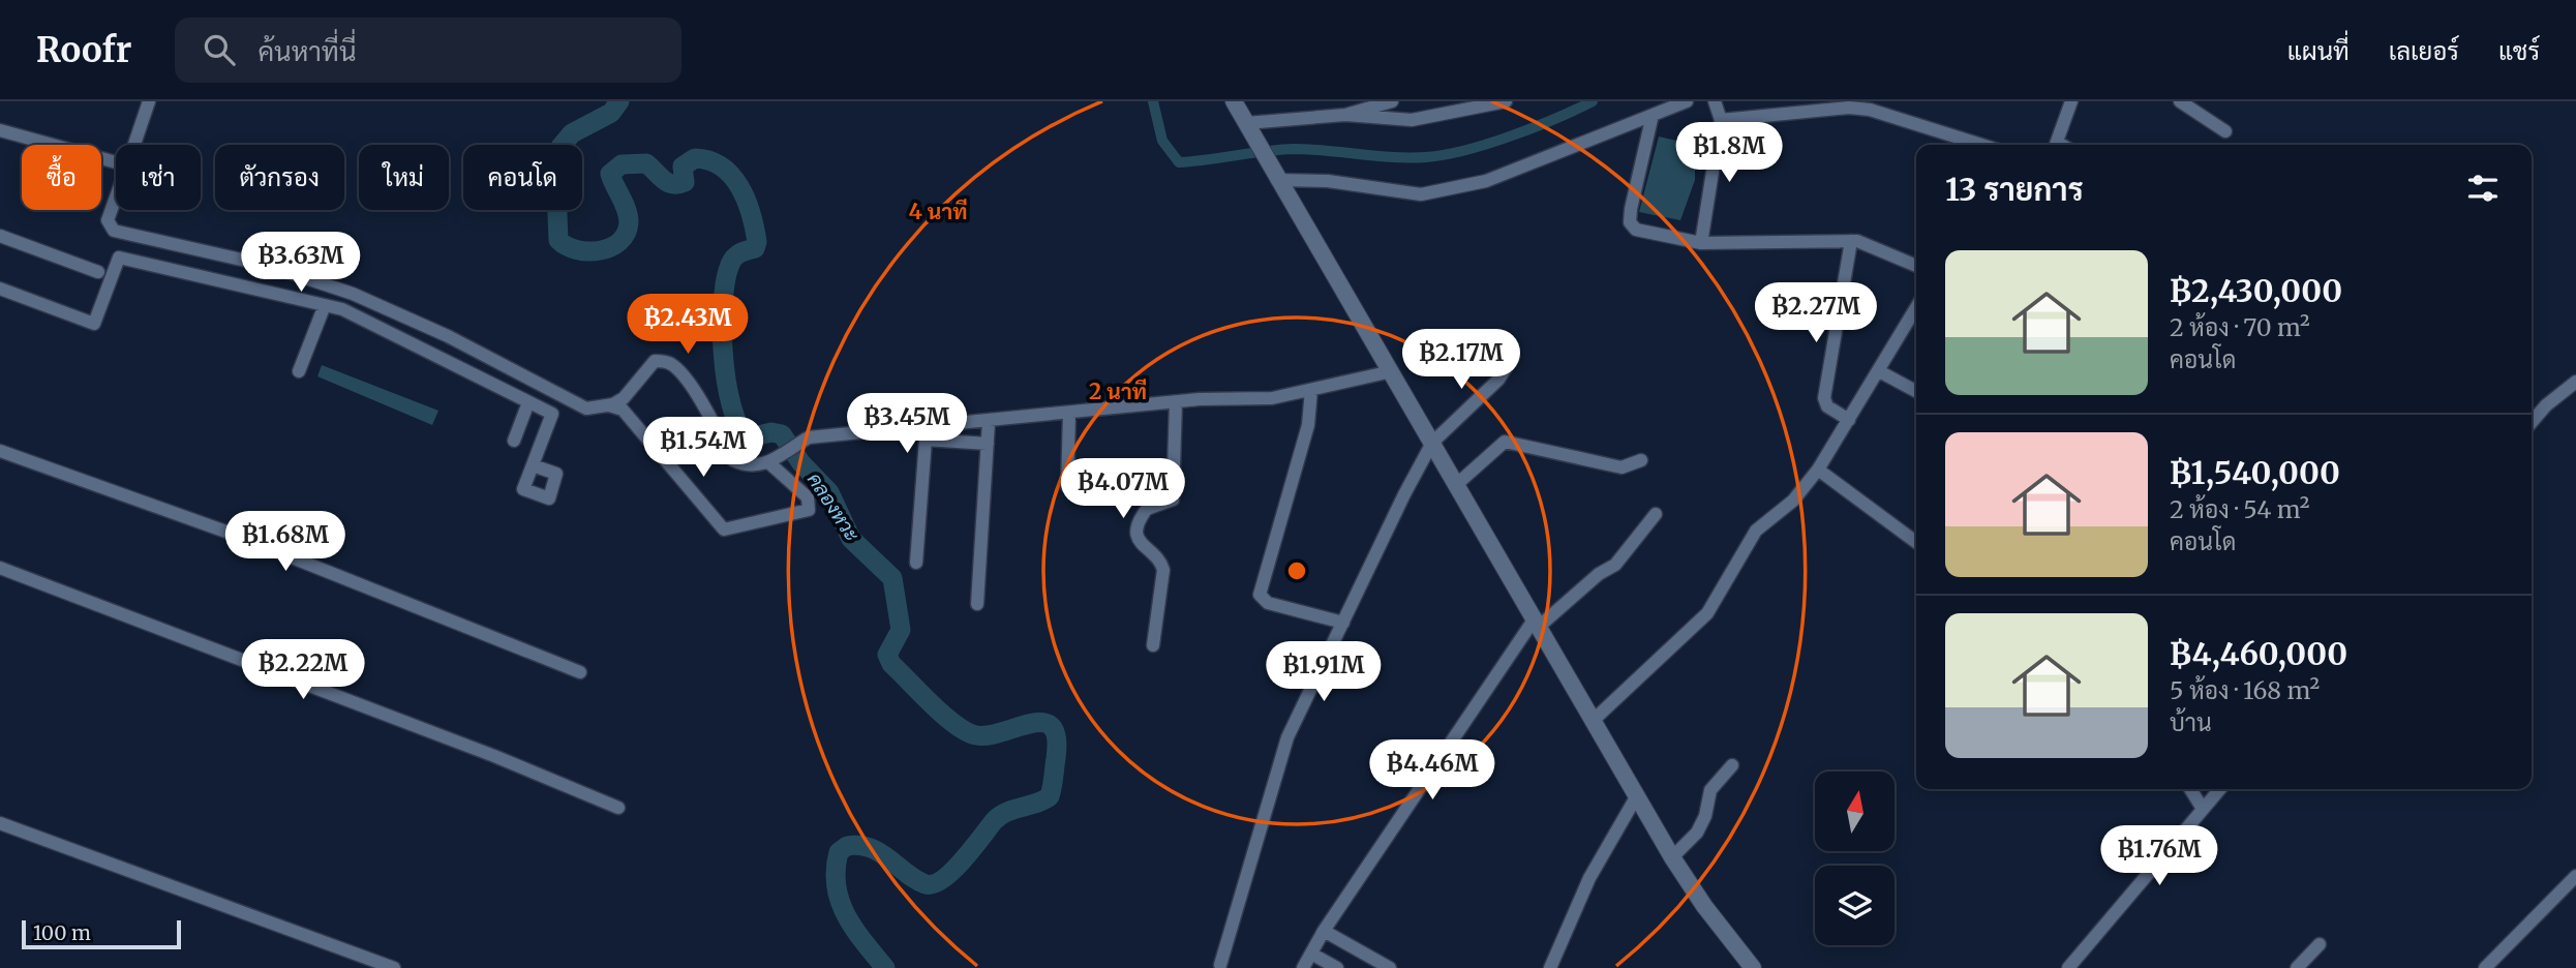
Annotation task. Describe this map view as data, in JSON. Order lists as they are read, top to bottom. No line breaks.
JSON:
{"water":["คลองหวะ"],"scale_bar":"100 m","north":"top","page":{"header":"Roofr","search":"ค้นหาที่นี่","nav":["แผนที่","เลเยอร์","แชร์"],"price":["฿1.8M","฿3.63M","฿2.27M","฿2.43M","฿2.17M","฿3.45M","฿1.54M","฿4.07M","฿1.68M","฿2.22M","฿1.91M","฿4.46M","฿1.76M"],"chip":["ซื้อ","เช่า","ตัวกรอง","ใหม่","คอนโด"],"heading":"13 รายการ","list":[{"name":"฿2,430,000","note":"2 ห้อง · 70 m² · คอนโด"},{"name":"฿1,540,000","note":"2 ห้อง · 54 m² · คอนโด"},{"name":"฿4,460,000","note":"5 ห้อง · 168 m² · บ้าน"}],"scale":"100 m"},"rings":["4 นาที","2 นาที"]}
